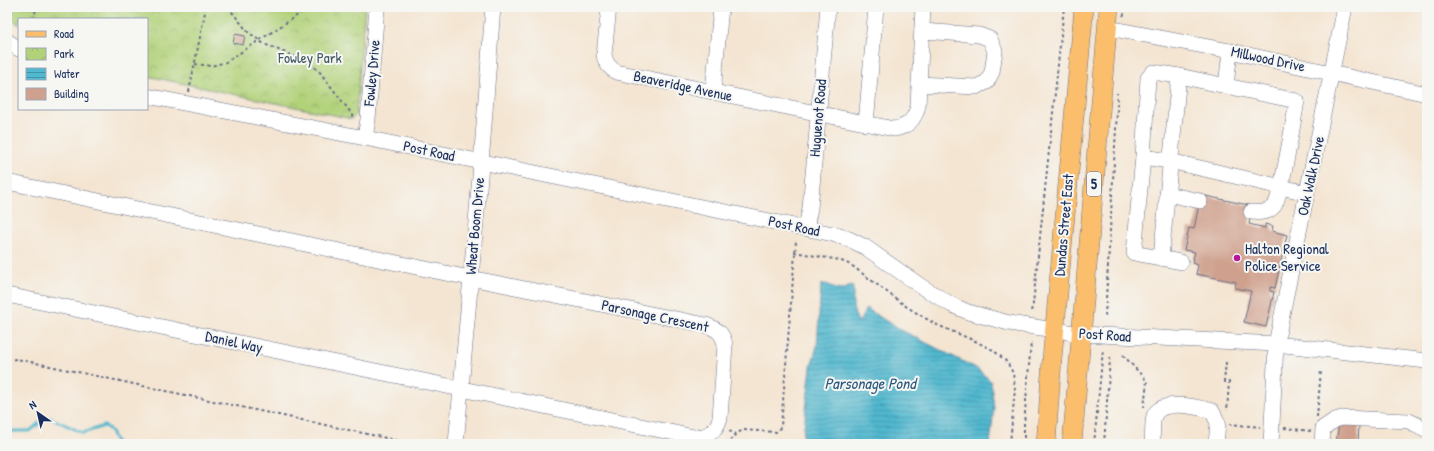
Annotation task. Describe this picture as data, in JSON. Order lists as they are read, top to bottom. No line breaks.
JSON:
{"streets":{"main road":["5","Dundas Street East"],"street":["Millwood Drive","Fowley Drive","Beaveridge Avenue","Huguenot Road","Post Road","Oak Walk Drive","Wheat Boom Drive","Parsonage Crescent","Daniel Way"]},"crossings":[["Millwood Drive","Oak Walk Drive"],["Millwood Drive","Dundas Street East"],["Fowley Drive","Post Road"],["Beaveridge Avenue","Huguenot Road"],["Huguenot Road","Post Road"],["Post Road","Oak Walk Drive"],["Post Road","Dundas Street East"],["Post Road","Wheat Boom Drive"],["Wheat Boom Drive","Parsonage Crescent"],["Wheat Boom Drive","Daniel Way"],["Parsonage Crescent","Daniel Way"]],"water":["Parsonage Pond"],"parks":["Fowley Park"],"places":["Halton Regional Police Service"],"legend":["Road","Park","Water","Building"],"north":"top left"}
